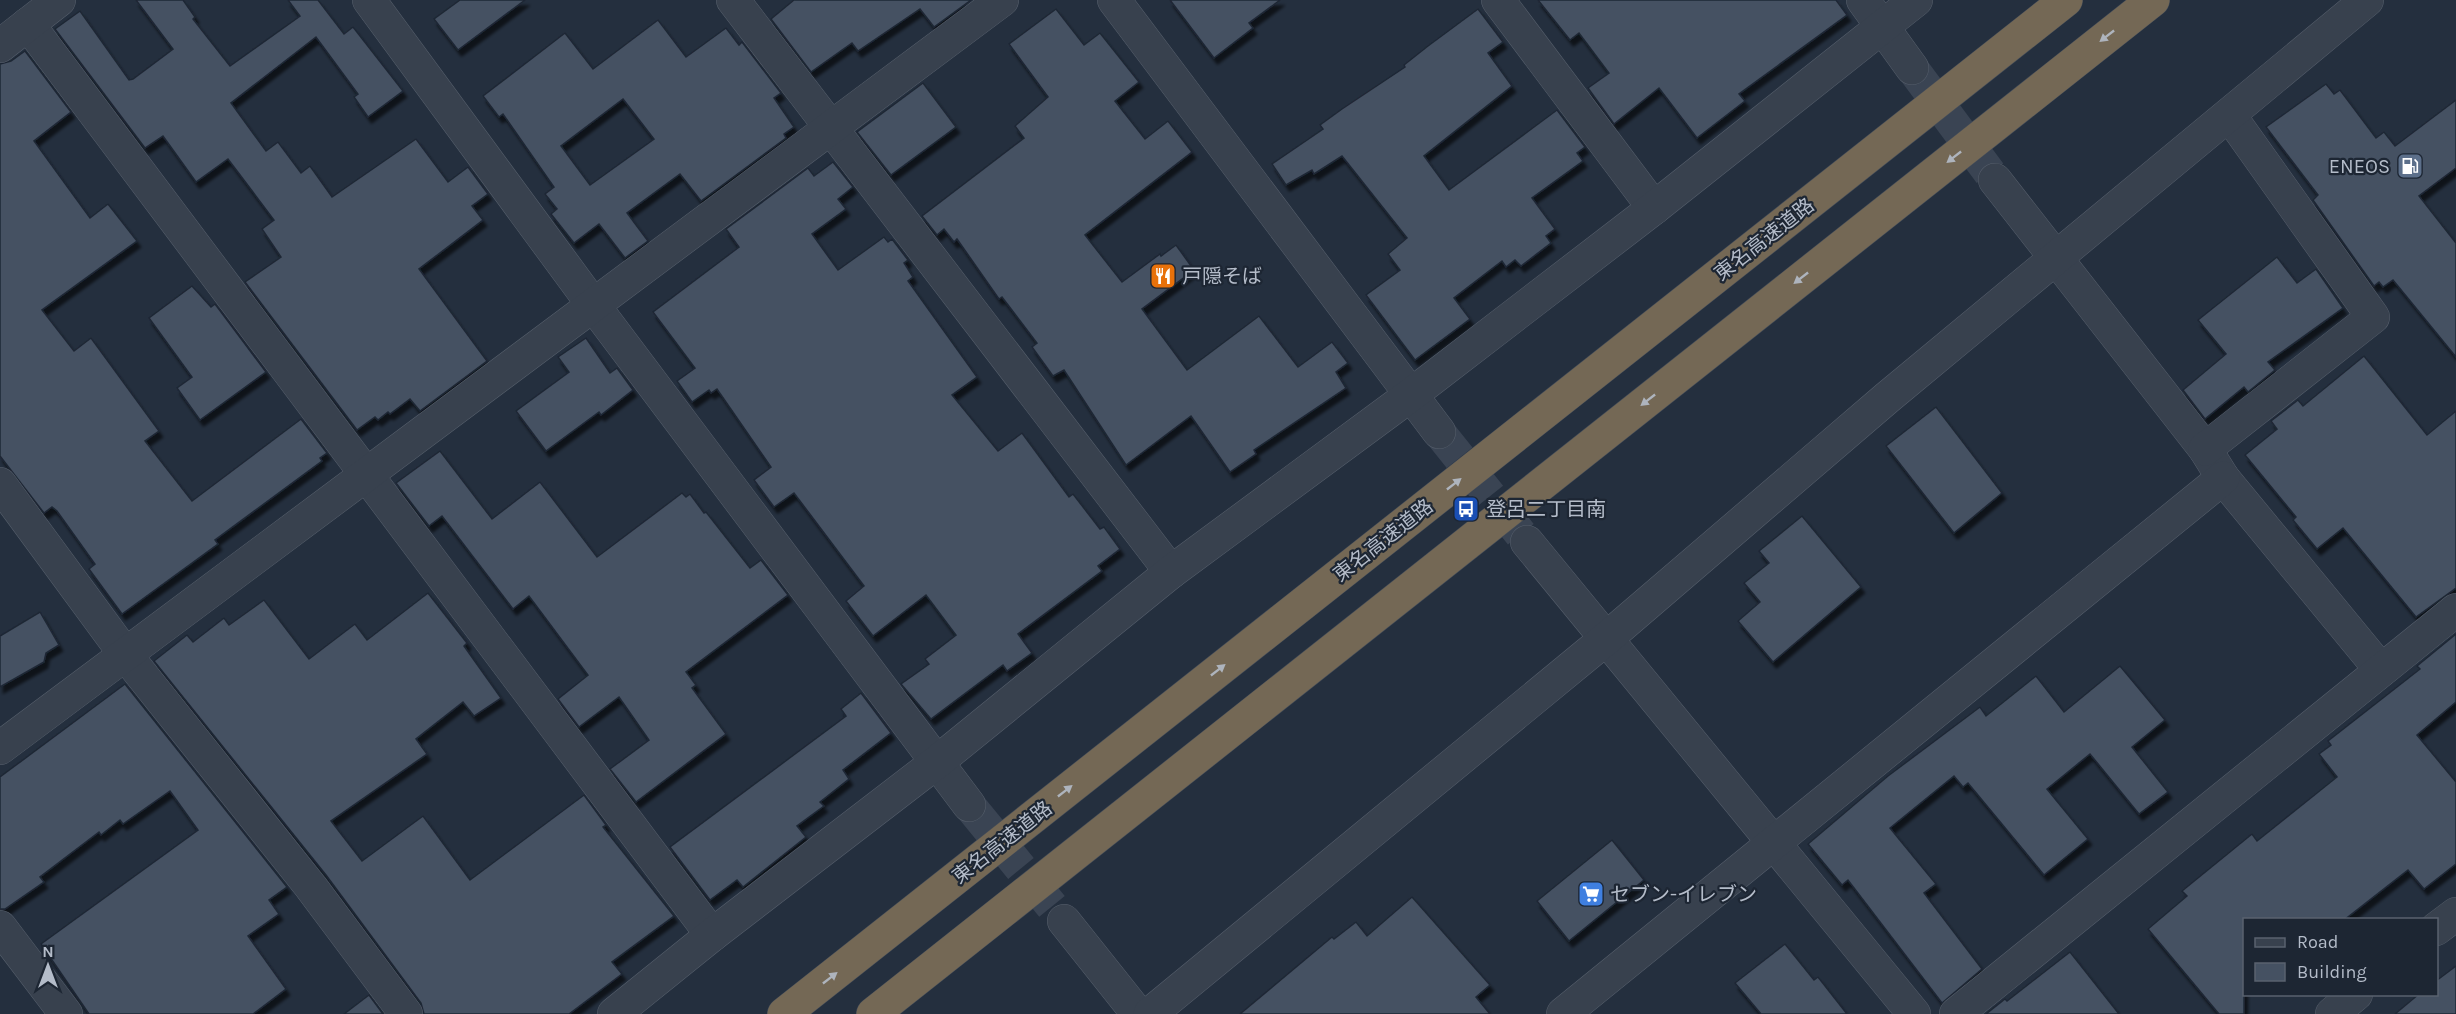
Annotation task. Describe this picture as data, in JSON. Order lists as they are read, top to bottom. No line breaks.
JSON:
{"streets":{"highway":["東名高速道路"]},"places":{"fuel station":["ENEOS"],"restaurant":["戸隠そば"],"bus stop":["登呂二丁目南"],"supermarket":["セブン-イレブン"]},"legend":["Road","Building"],"north":"top"}
